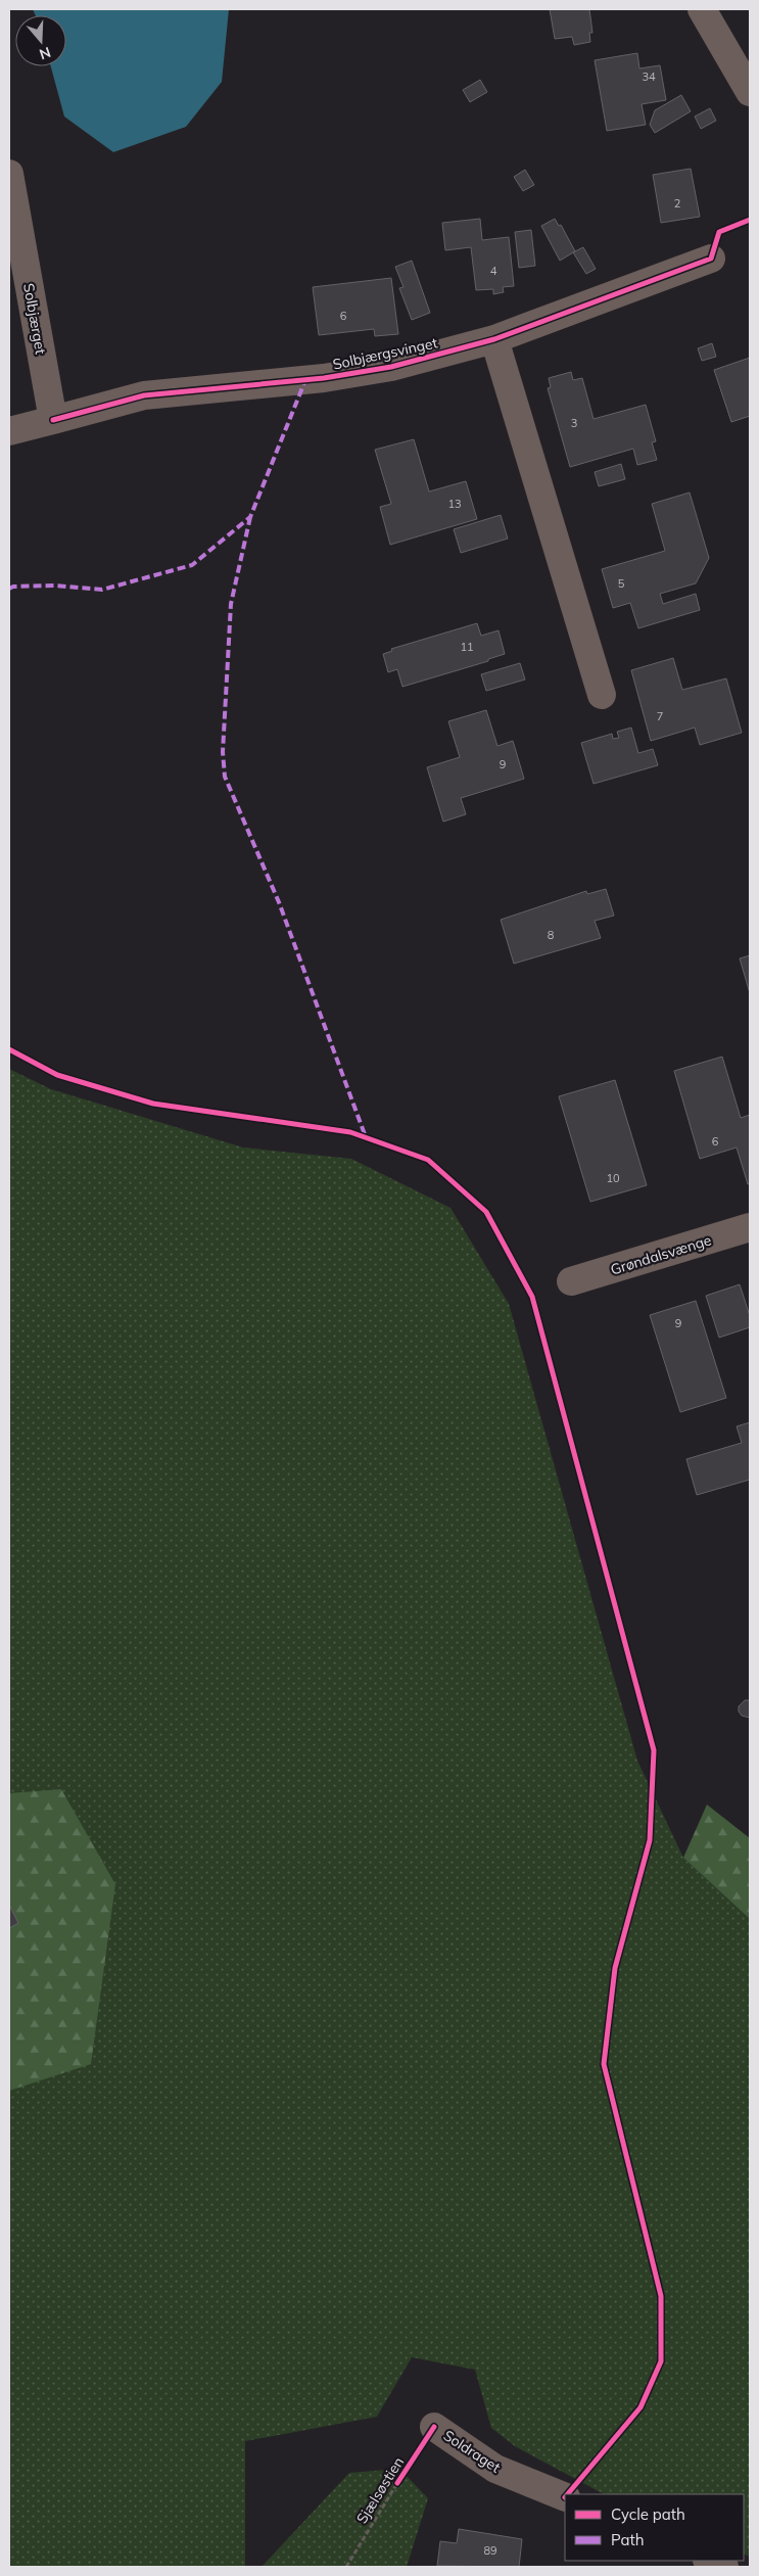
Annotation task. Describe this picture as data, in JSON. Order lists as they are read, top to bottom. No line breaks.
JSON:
{"streets":{"street":["Solbjærget","Solbjærgsvinget","Grøndalsvænge","Soldraget"],"cycle path":["Sjælsøstien"]},"crossings":[["Solbjærget","Solbjærgsvinget"]],"house_numbers":["34","2","4","6","3","13","5","11","7","9","8","6","10","9","89"],"legend":["Cycle path","Path"],"north":"bottom"}
